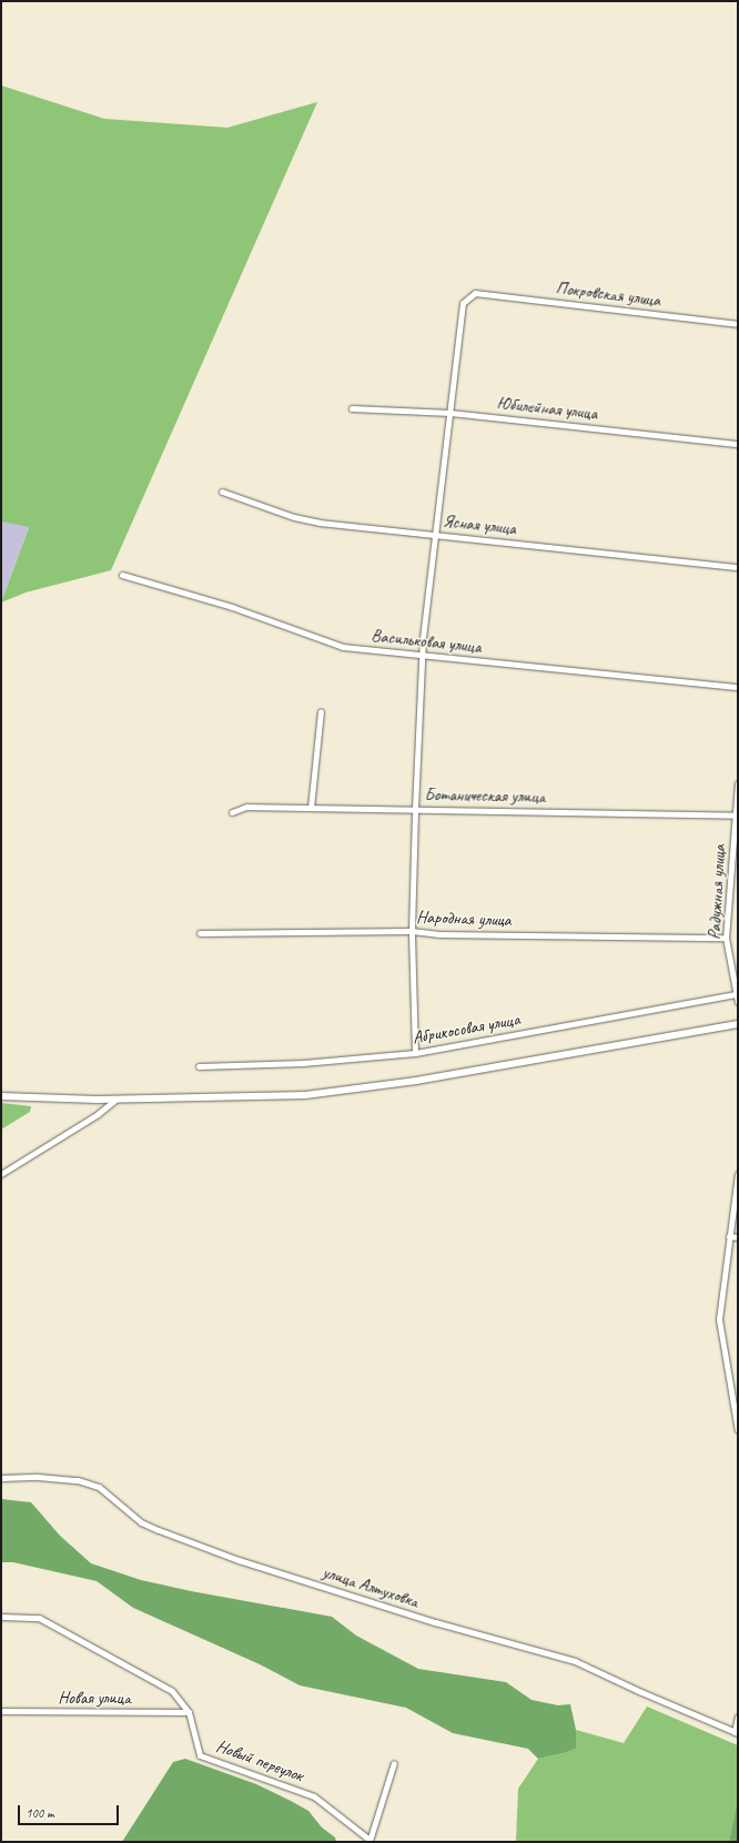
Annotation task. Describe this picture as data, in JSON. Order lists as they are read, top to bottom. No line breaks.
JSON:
{"streets":{"street":["Покровская улица","Юбилейная улица","Ясная улица","Васильковая улица","Ботаническая улица","Радужная улица","Народная улица","Абрикосовая улица","улица Алтуховка","Новая улица","Новый переулок"]},"crossings":[["Покровская улица","Юбилейная улица"],["Ботаническая улица","Радужная улица"],["Радужная улица","Народная улица"],["Радужная улица","Абрикосовая улица"],["Новая улица","Новый переулок"]],"scale_bar":"100 m"}
